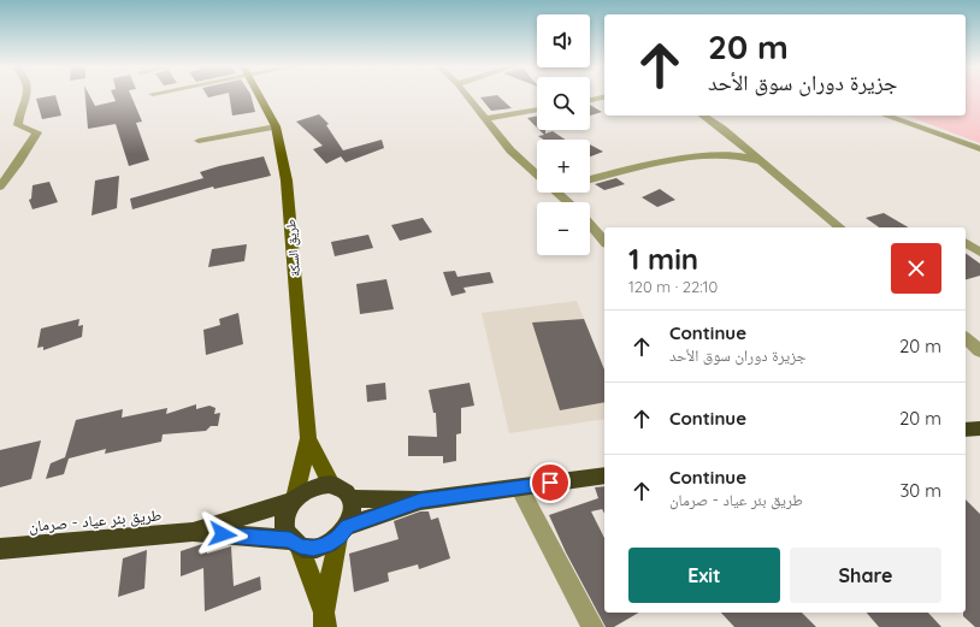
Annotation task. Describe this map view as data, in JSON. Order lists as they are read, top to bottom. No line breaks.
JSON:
{"streets":{"highway":["طريق بئر عياد - صرمان"],"main road":["طريق السكة"]},"page":{"map_buttons":["+","−"],"turn":["20 m","جزيرة دوران سوق الأحد"],"heading":["1 min","120 m · 22:10"],"list":[{"name":"Continue","note":"جزيرة دوران سوق الأحد","value":"20 m"},{"name":"Continue","value":"20 m"},{"name":"Continue","note":"طريق بئر عياد - صرمان","value":"30 m"}],"buttons":["Exit","Share"]}}
